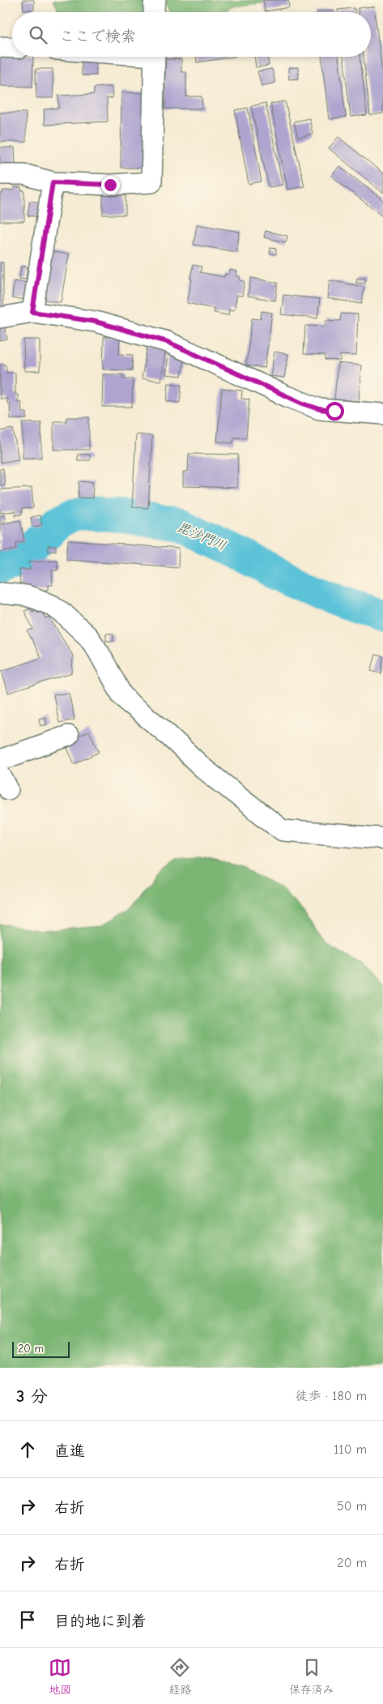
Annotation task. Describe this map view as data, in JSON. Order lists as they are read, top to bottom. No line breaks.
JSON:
{"water":["毘沙門川"],"scale_bar":"20 m","page":{"search":"ここで検索","scale":"20 m","heading":["3 分","徒歩 · 180 m"],"list":[["直進","110 m"],["右折","50 m"],["右折","20 m"],"目的地に到着"],"nav":["地図","経路","保存済み"]}}
